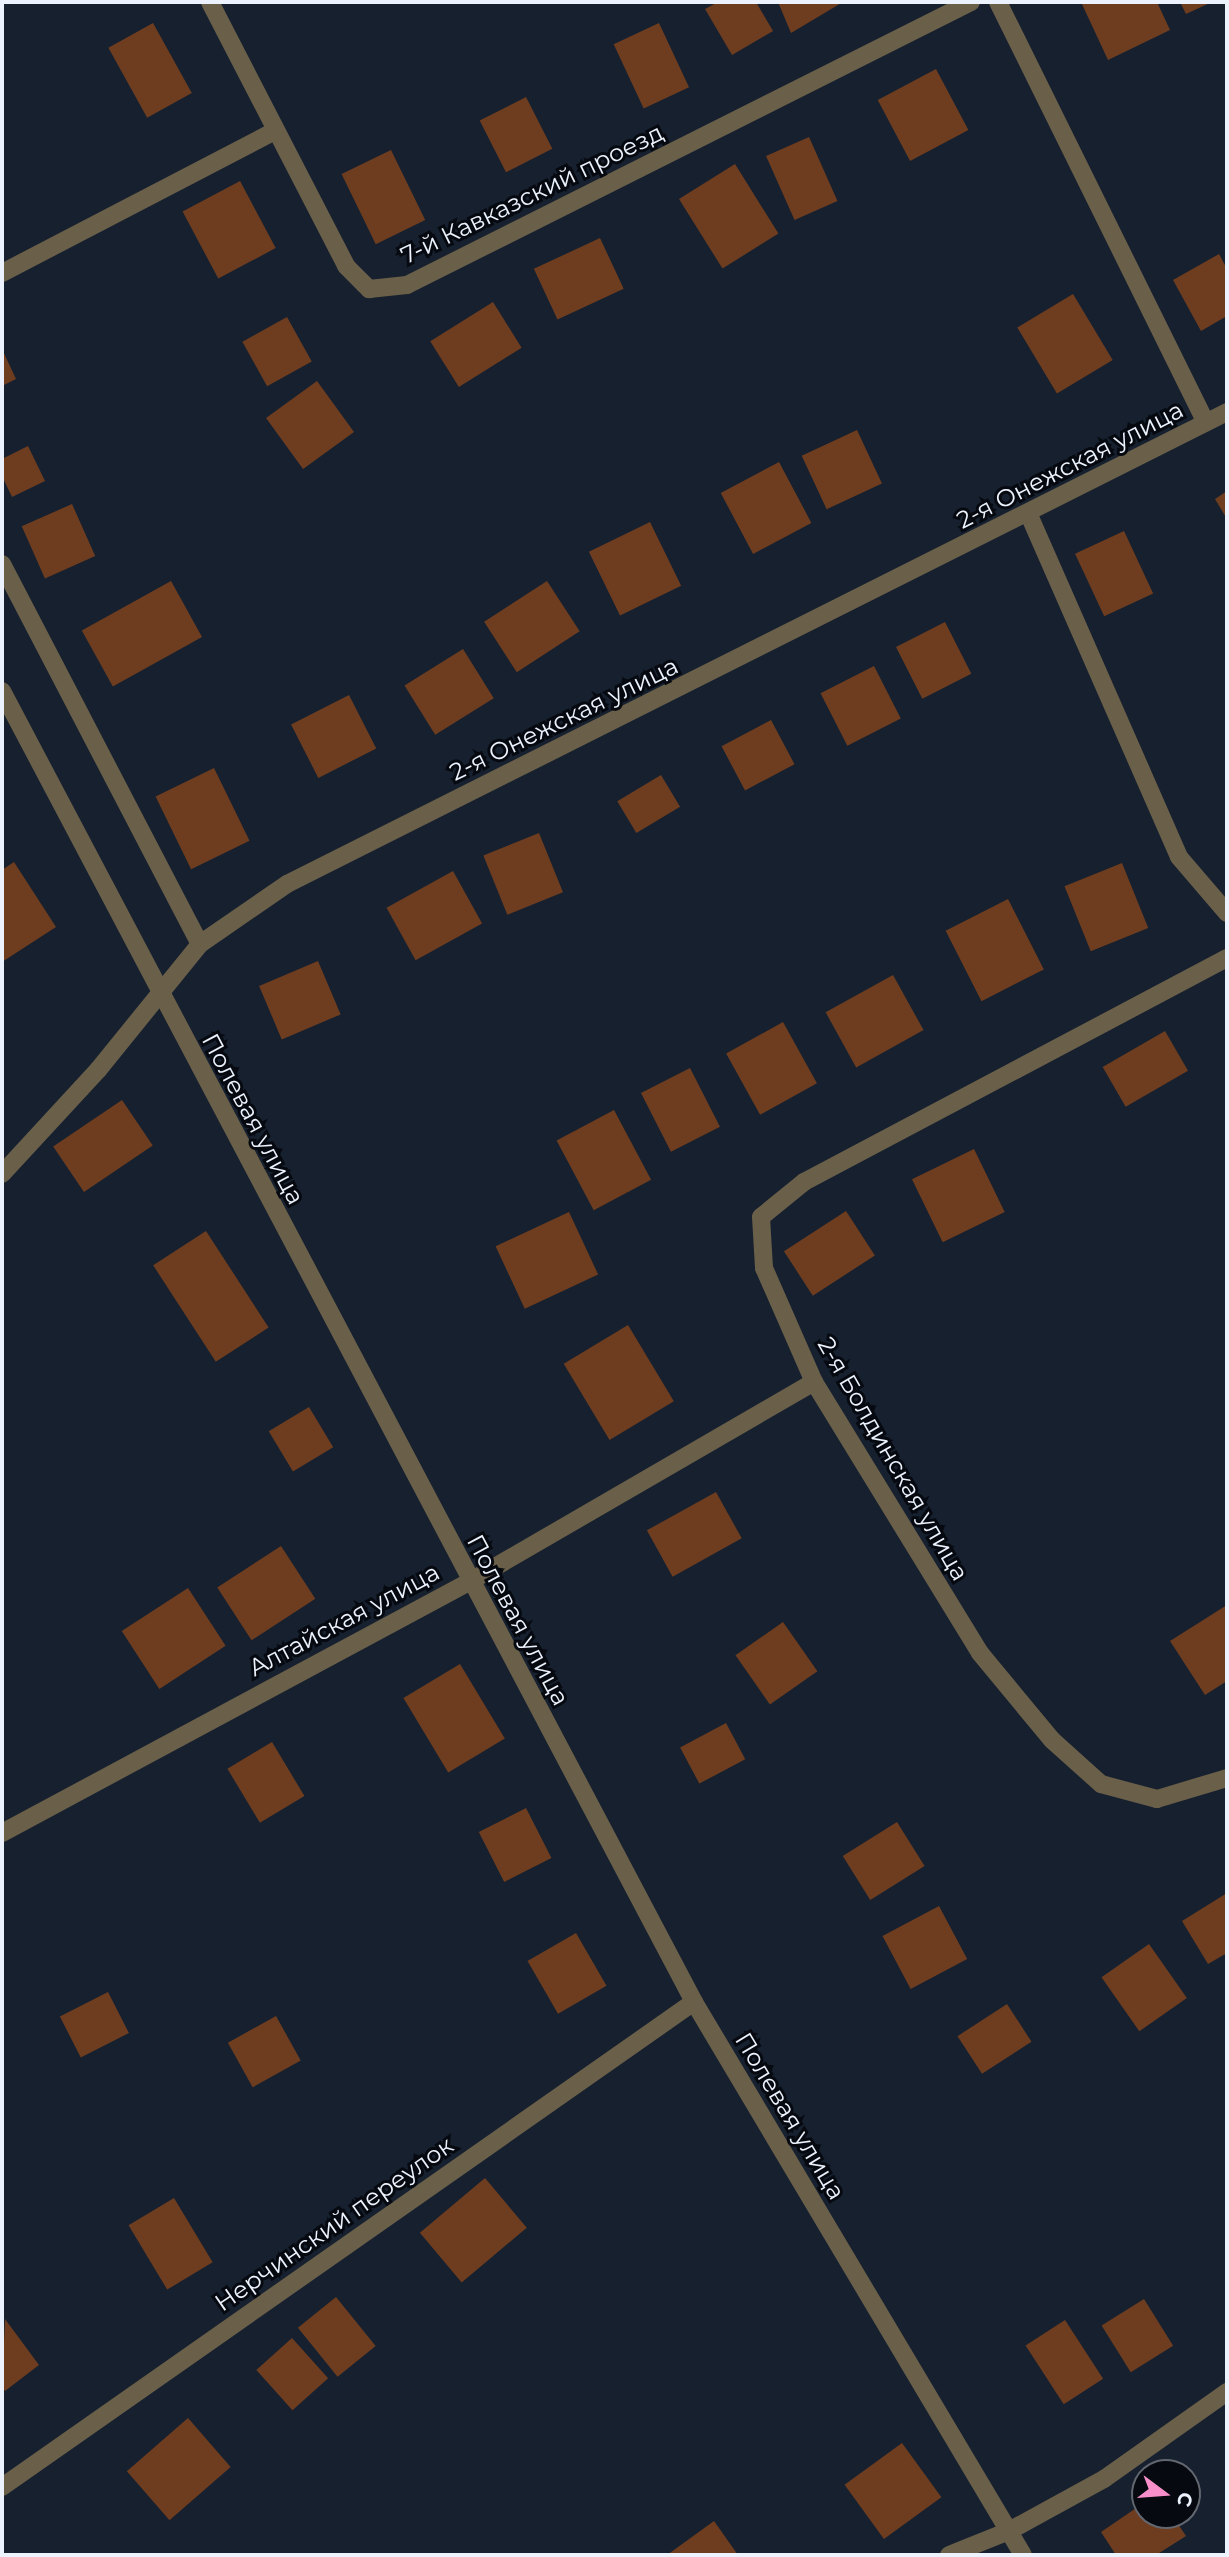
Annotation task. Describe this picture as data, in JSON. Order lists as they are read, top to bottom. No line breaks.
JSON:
{"streets":{"street":["7-й Кавказский проезд","2-я Онежская улица","Полевая улица","2-я Болдинская улица","Алтайская улица","Нерчинский переулок"]},"crossings":[["2-я Онежская улица","Полевая улица"],["Полевая улица","Алтайская улица"],["Полевая улица","Нерчинский переулок"],["2-я Болдинская улица","Алтайская улица"]],"north":"right"}
